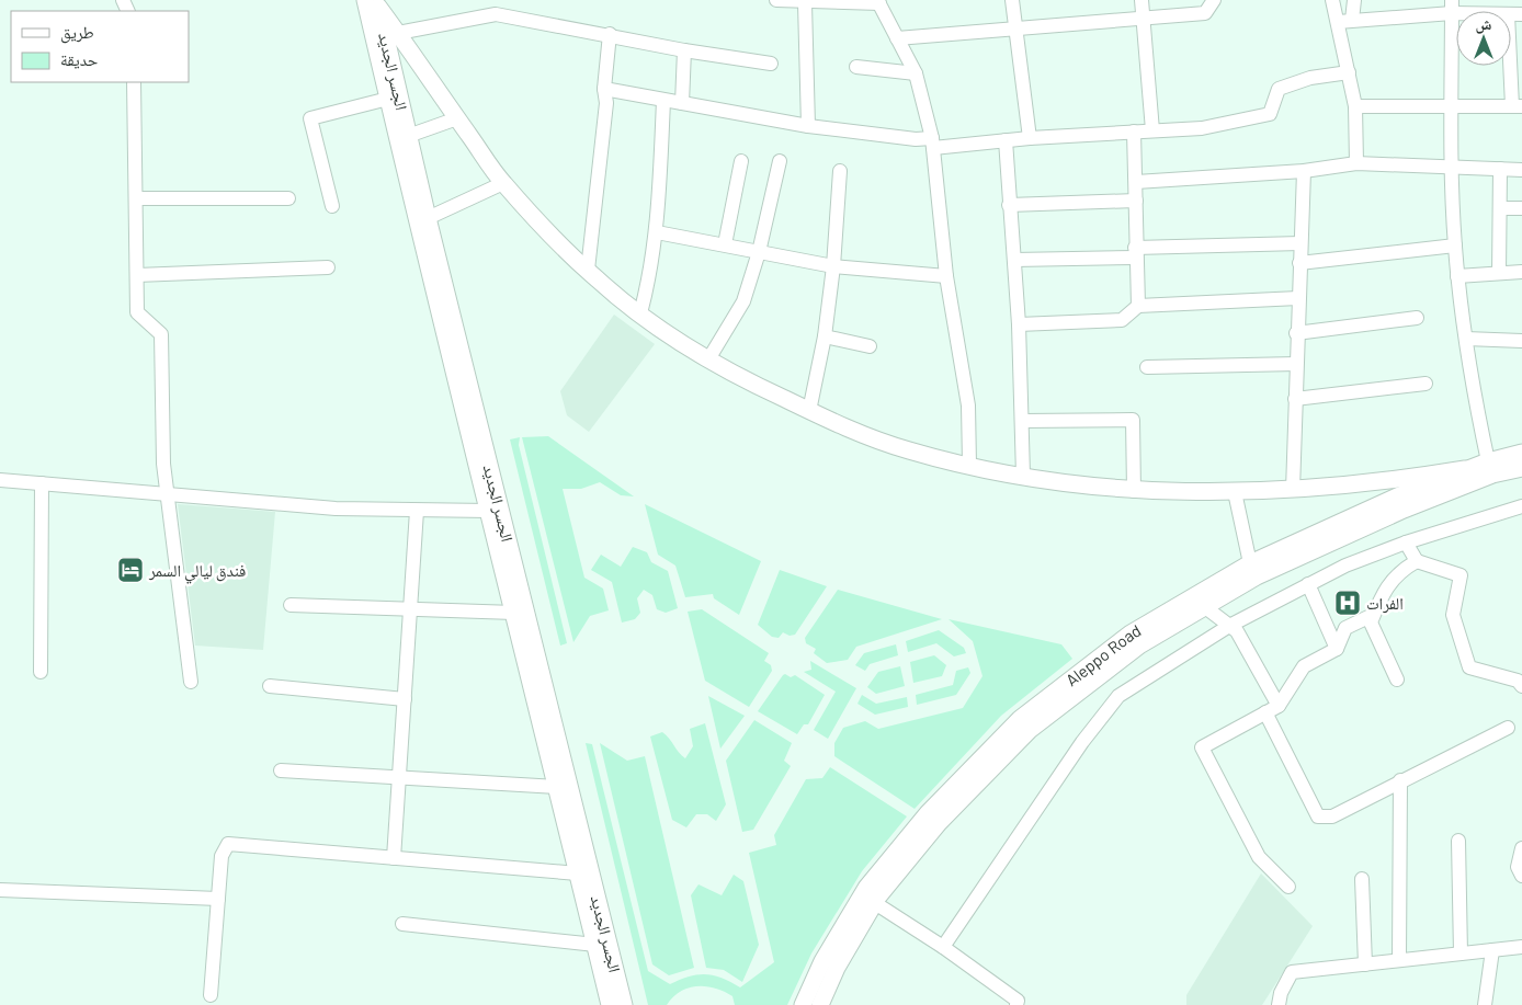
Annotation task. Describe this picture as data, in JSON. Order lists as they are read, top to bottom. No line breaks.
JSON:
{"streets":{"main road":["الجسر الجديد","Aleppo Road"]},"places":{"hotel":["فندق ليالي السمر"],"hospital":["الفرات"]},"legend":["طريق","حديقة"],"north":"top"}
